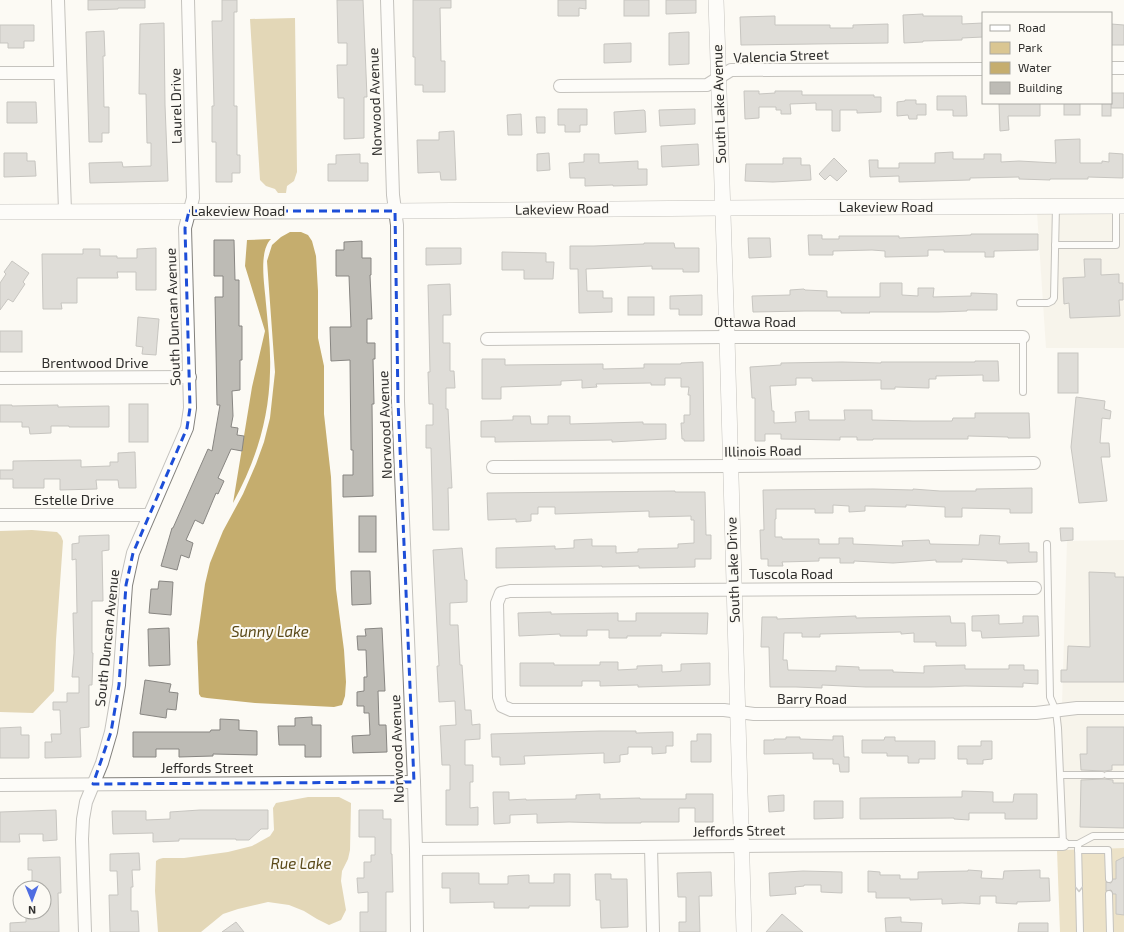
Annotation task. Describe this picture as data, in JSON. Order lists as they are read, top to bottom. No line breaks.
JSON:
{"streets":{"street":["Valencia Street","Norwood Avenue","South Lake Avenue","Laurel Drive","Lakeview Road","South Duncan Avenue","Ottawa Road","Brentwood Drive","Illinois Road","Estelle Drive","South Lake Drive","Tuscola Road","Barry Road","Jeffords Street"]},"crossings":[["Valencia Street","South Lake Avenue"],["Norwood Avenue","Lakeview Road"],["Norwood Avenue","Jeffords Street"],["South Lake Avenue","Lakeview Road"],["South Lake Avenue","South Lake Drive"],["Laurel Drive","Lakeview Road"],["Laurel Drive","South Duncan Avenue"],["Lakeview Road","South Duncan Avenue"],["Lakeview Road","South Lake Drive"],["South Duncan Avenue","Brentwood Drive"],["South Duncan Avenue","Estelle Drive"],["South Duncan Avenue","Jeffords Street"],["Ottawa Road","South Lake Drive"],["Illinois Road","South Lake Drive"],["South Lake Drive","Tuscola Road"],["South Lake Drive","Barry Road"],["South Lake Drive","Jeffords Street"],["Tuscola Road","Barry Road"]],"water":["Sunny Lake","Rue Lake"],"legend":["Road","Park","Water","Building"],"north":"bottom"}
